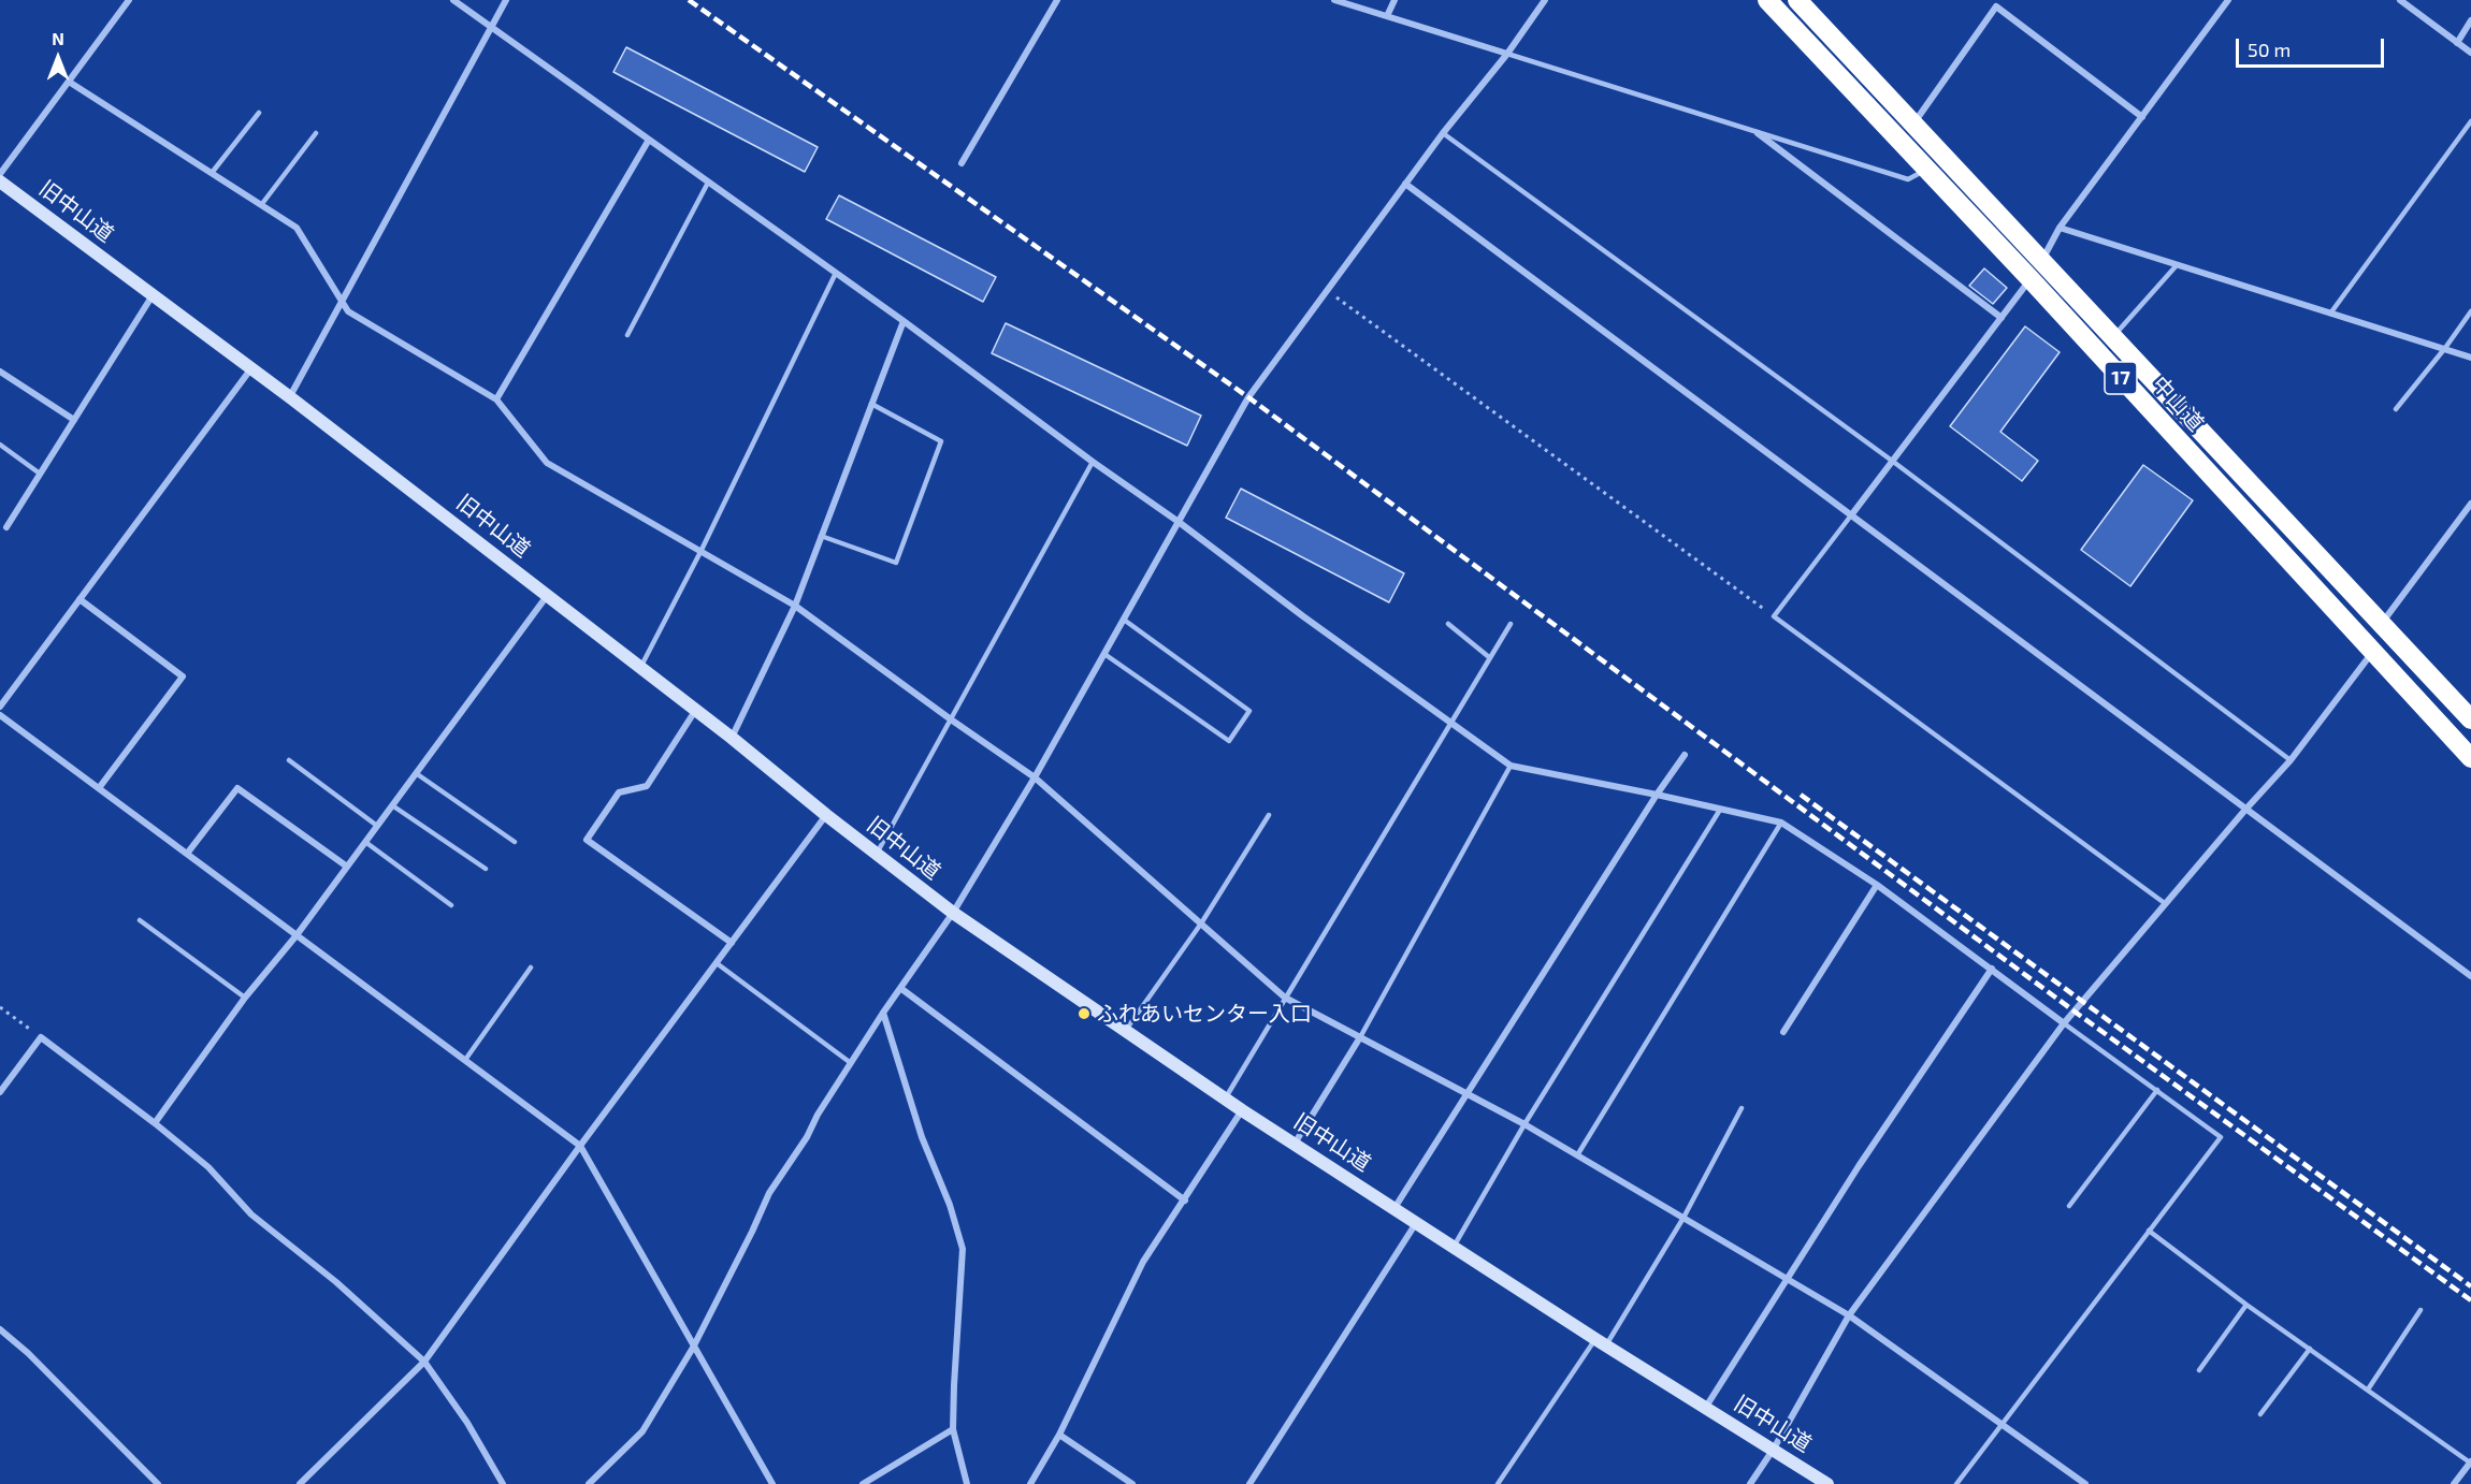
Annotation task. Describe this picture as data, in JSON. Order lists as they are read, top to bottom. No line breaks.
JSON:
{"streets":{"highway":["17","中山道"],"main road":["旧中山道"]},"places":["ふれあいセンター入口"],"scale_bar":"50 m","north":"top"}
